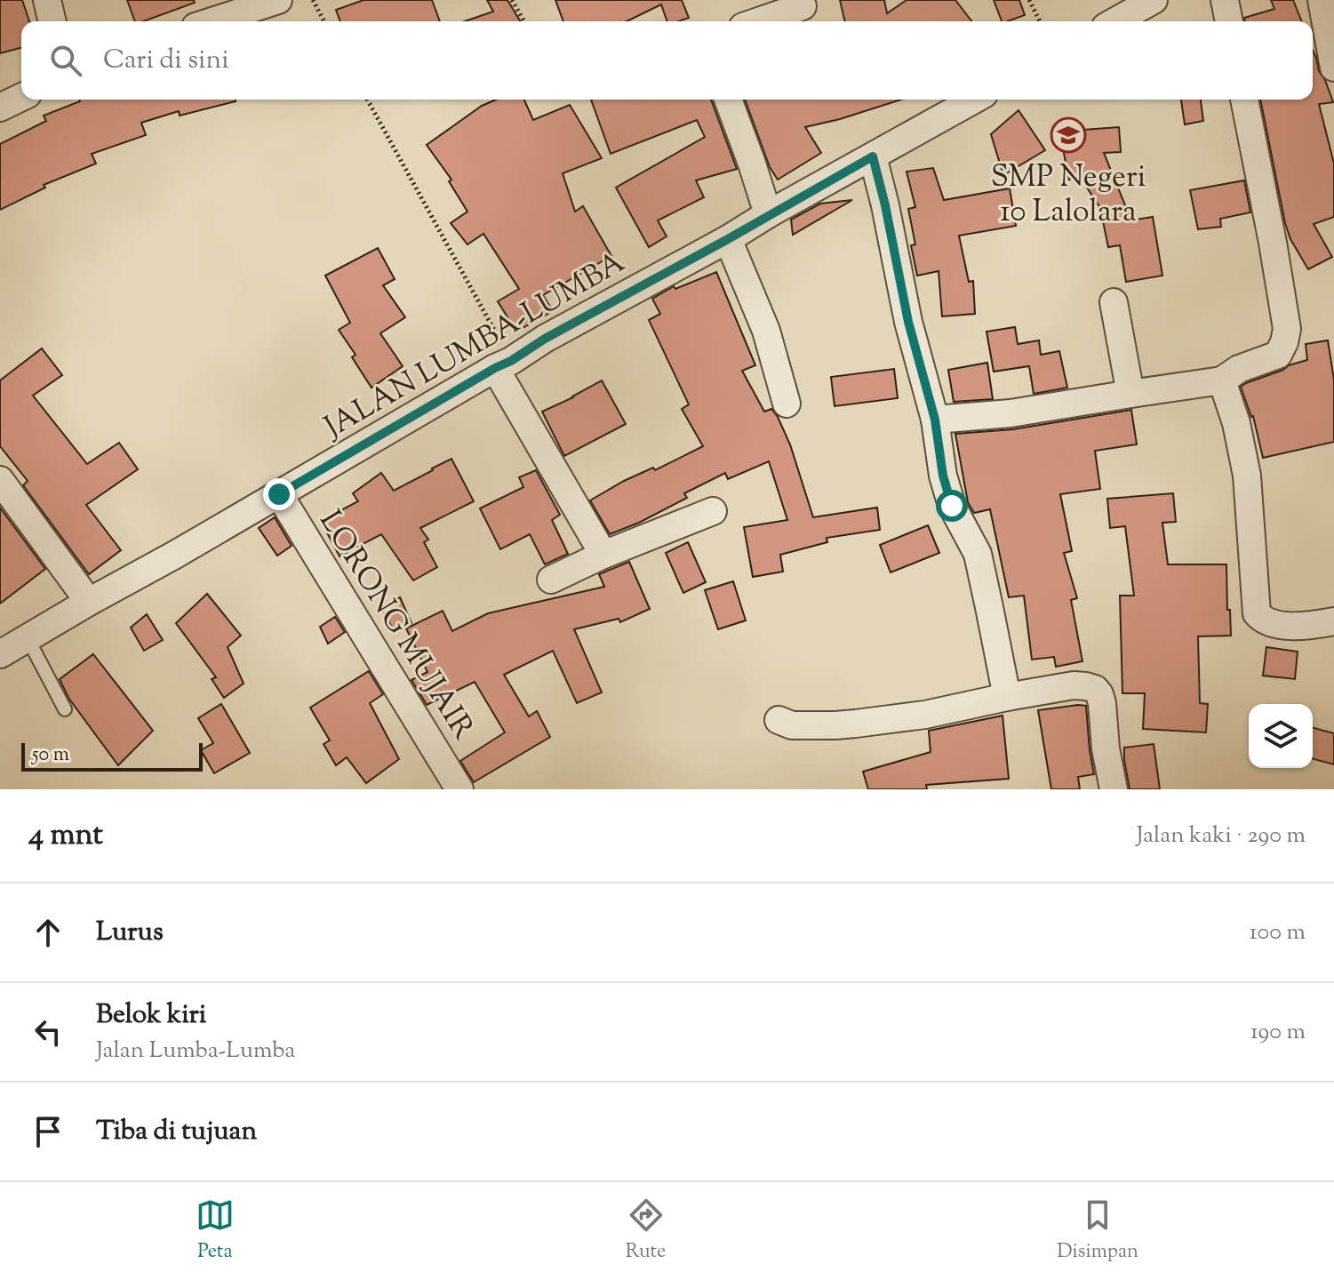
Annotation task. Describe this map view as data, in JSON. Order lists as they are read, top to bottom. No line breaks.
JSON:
{"streets":{"street":["JALAN LUMBA-LUMBA","LORONG MUJAIR"]},"crossings":[["JALAN LUMBA-LUMBA","LORONG MUJAIR"]],"places":{"school or university":["SMP Negeri 10 Lalolara"]},"scale_bar":"50 m","page":{"search":"Cari di sini","scale":"50 m","heading":["4 mnt","Jalan kaki · 290 m"],"list":[["Lurus","100 m"],["Belok kiri","Jalan Lumba-Lumba","190 m"],"Tiba di tujuan"],"nav":["Peta","Rute","Disimpan"]}}
